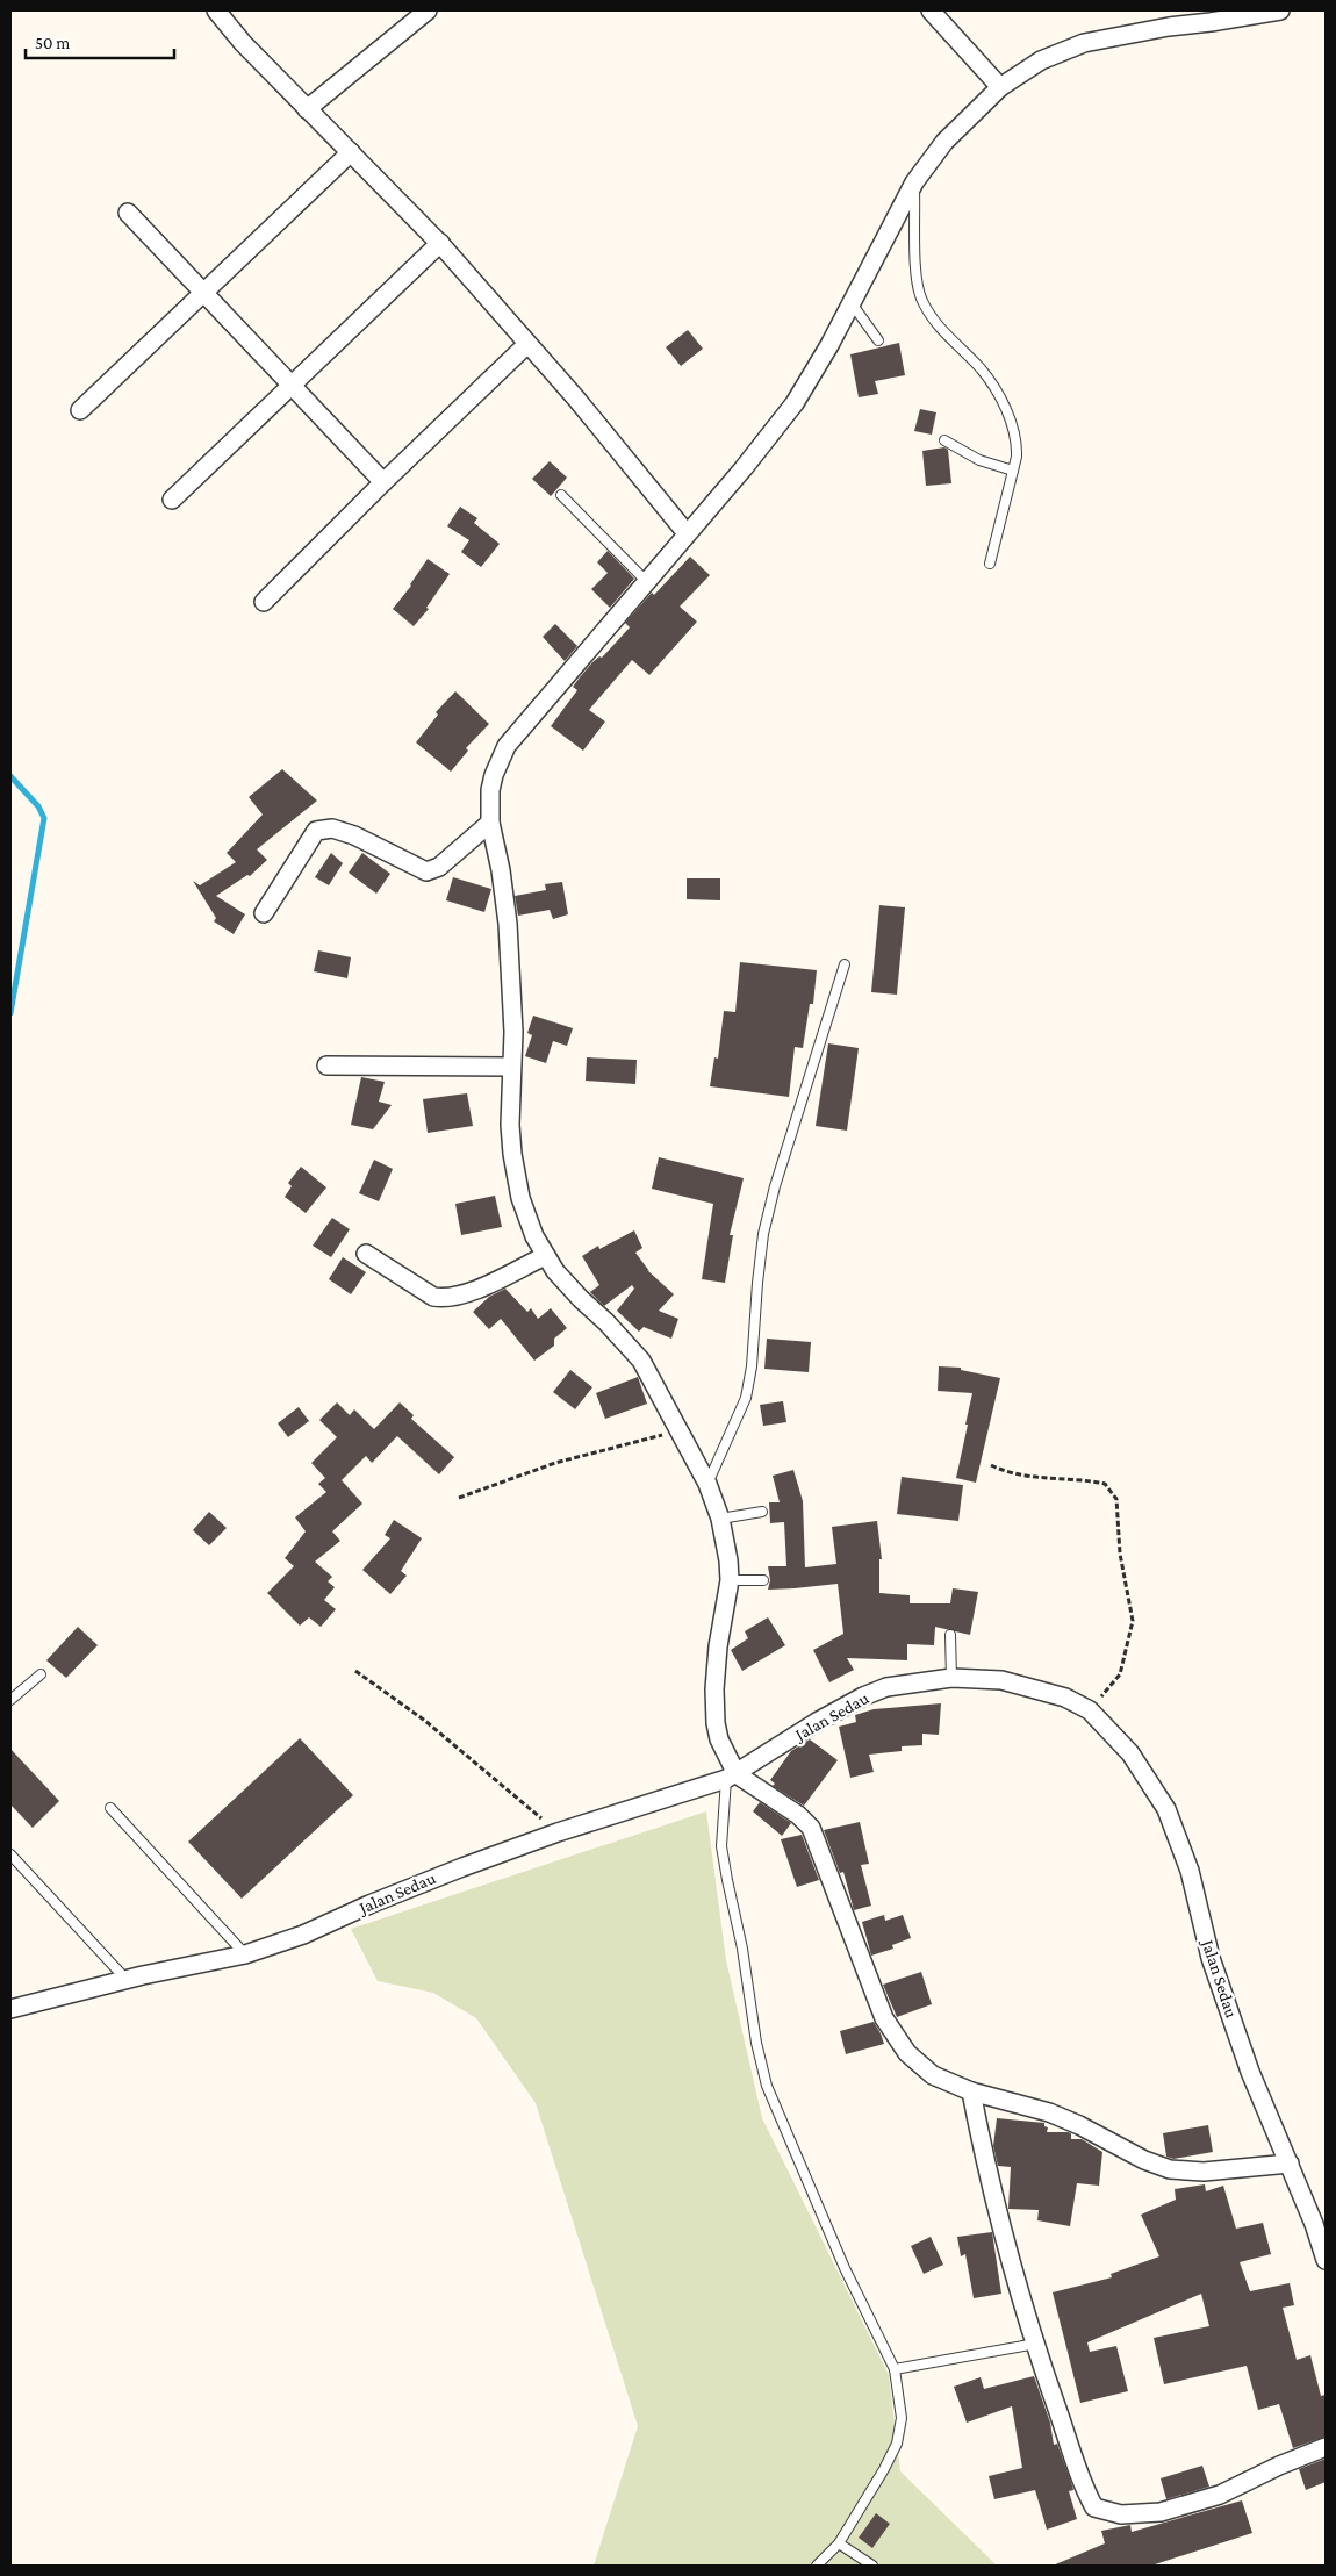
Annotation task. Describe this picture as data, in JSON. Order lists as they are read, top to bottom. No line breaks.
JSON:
{"streets":{"street":["Jalan Sedau"]},"scale_bar":"50 m"}
